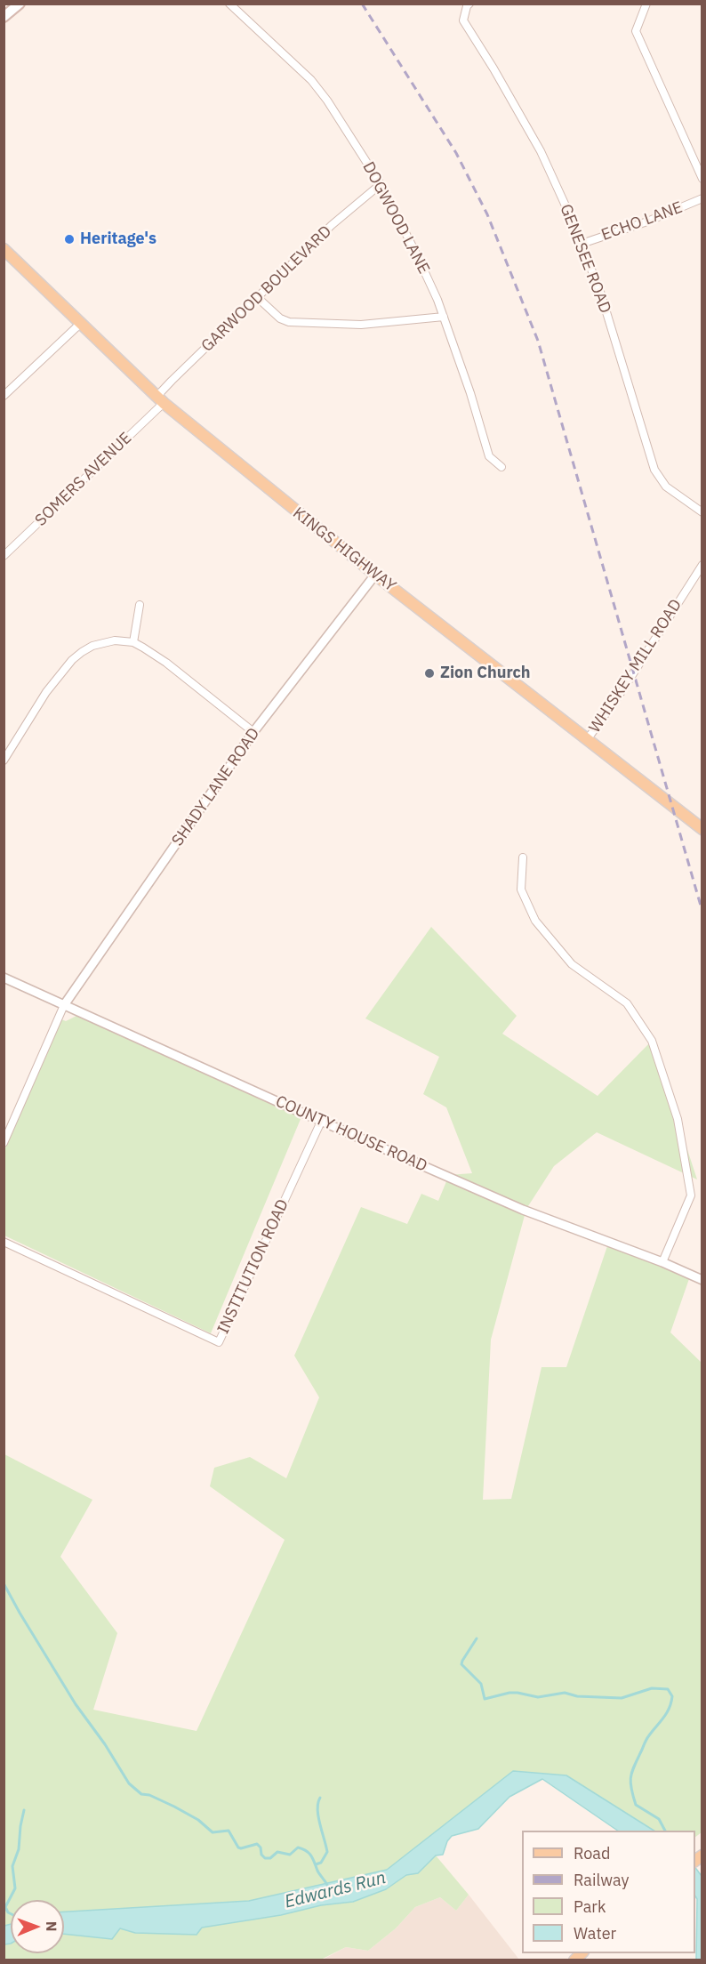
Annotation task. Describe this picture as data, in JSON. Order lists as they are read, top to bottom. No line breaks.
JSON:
{"streets":{"main road":["KINGS HIGHWAY"],"street":["DOGWOOD LANE","ECHO LANE","GENESEE ROAD","GARWOOD BOULEVARD","SOMERS AVENUE","WHISKEY MILL ROAD","SHADY LANE ROAD","COUNTY HOUSE ROAD","INSTITUTION ROAD"]},"crossings":[["DOGWOOD LANE","GARWOOD BOULEVARD"],["ECHO LANE","GENESEE ROAD"],["GARWOOD BOULEVARD","SOMERS AVENUE"],["GARWOOD BOULEVARD","KINGS HIGHWAY"],["SOMERS AVENUE","KINGS HIGHWAY"],["KINGS HIGHWAY","WHISKEY MILL ROAD"],["KINGS HIGHWAY","SHADY LANE ROAD"],["SHADY LANE ROAD","COUNTY HOUSE ROAD"],["COUNTY HOUSE ROAD","INSTITUTION ROAD"]],"water":["Edwards Run"],"places":["Heritage's","Zion Church"],"legend":["Road","Railway","Park","Water"],"north":"right"}
